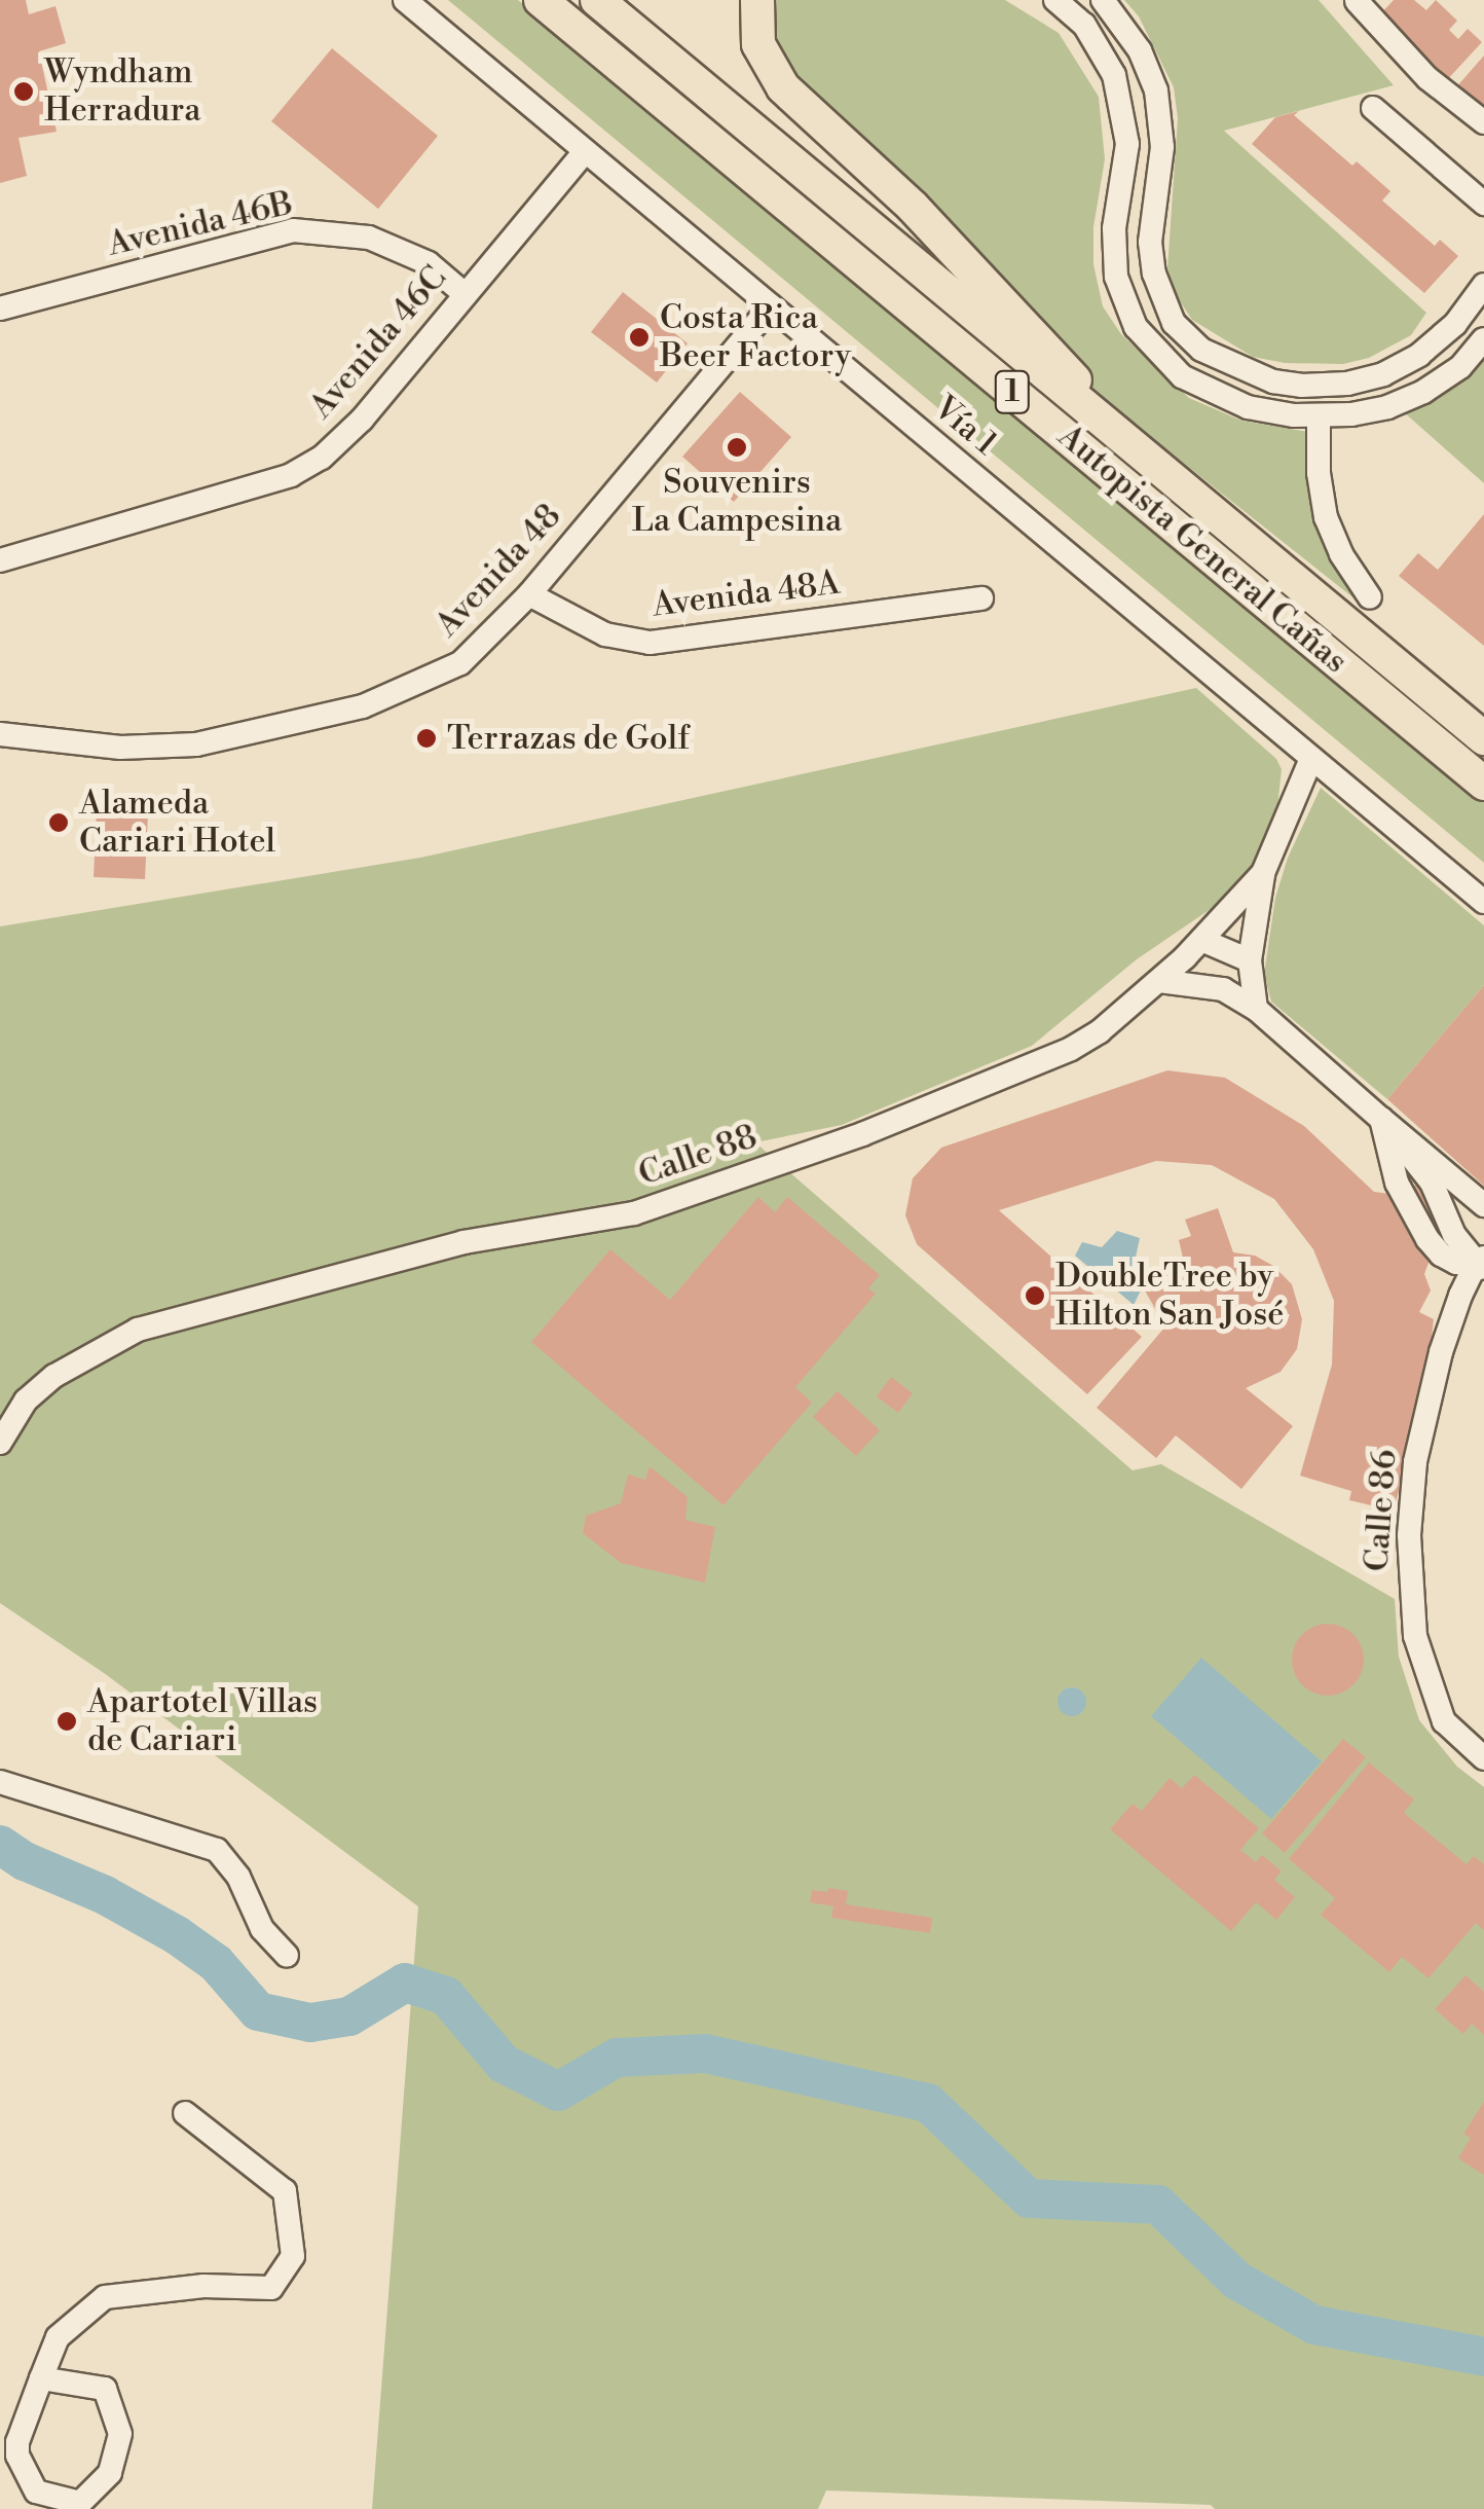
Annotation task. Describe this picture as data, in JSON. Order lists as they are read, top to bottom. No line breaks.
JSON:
{"streets":{"highway":["1","Autopista General Cañas"],"street":["Avenida 46B","Avenida 46C","Vía 1","Avenida 48","Avenida 48A","Calle 88","Calle 86"]},"crossings":[["Avenida 46B","Avenida 46C"],["Avenida 46C","Vía 1"],["Vía 1","Avenida 48"],["Vía 1","Calle 88"],["Avenida 48","Avenida 48A"]],"places":["Wyndham Herradura","Costa Rica Beer Factory","Souvenirs La Campesina","Terrazas de Golf","Alameda Cariari Hotel","DoubleTree by Hilton San José","Apartotel Villas de Cariari"]}
